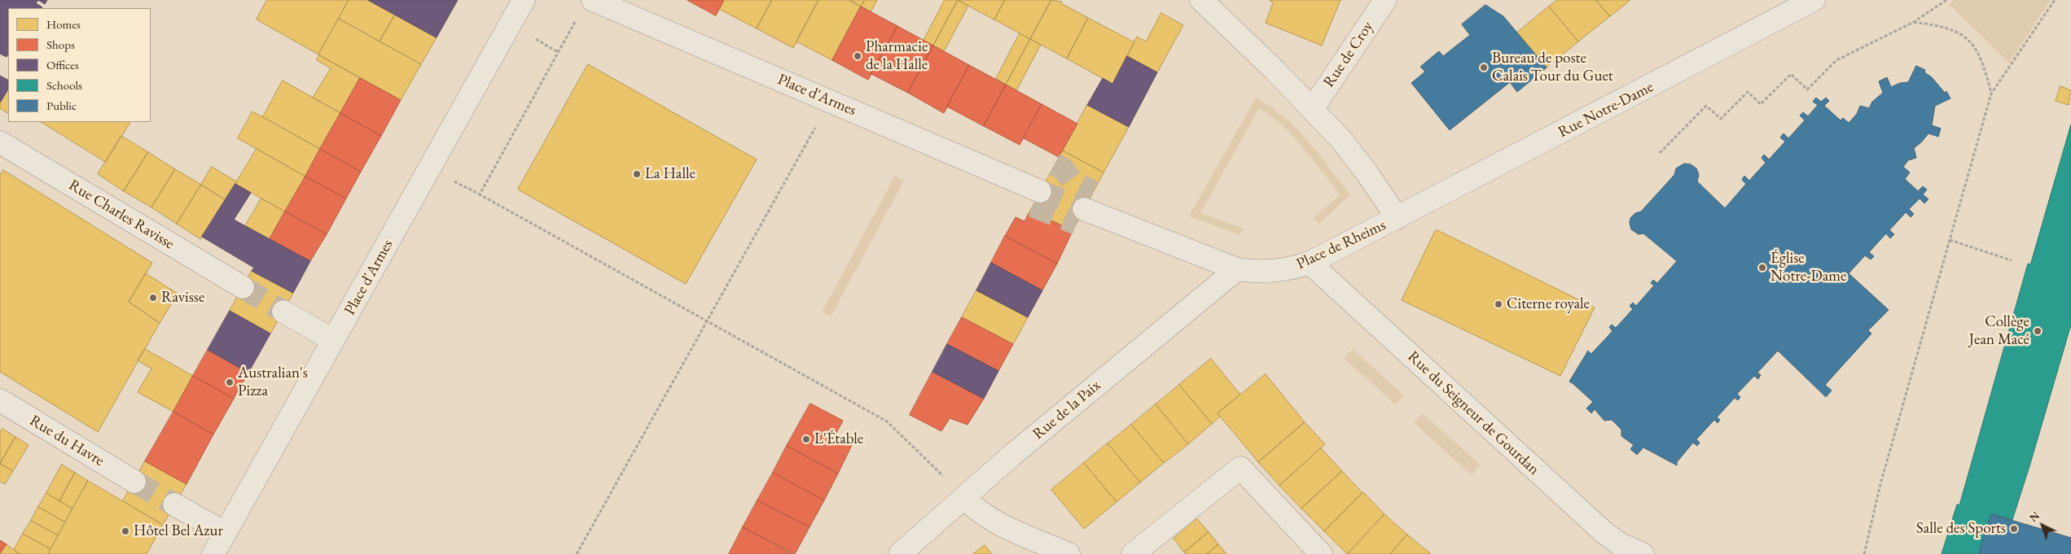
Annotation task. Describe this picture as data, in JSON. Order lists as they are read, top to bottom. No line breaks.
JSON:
{"streets":{"street":["Rue de Croy","Place d'Armes","Rue Notre-Dame","Rue Charles Ravisse","Place de Rheims","Rue de la Paix","Rue du Seigneur de Gourdan","Rue du Havre"]},"crossings":[["Rue de Croy","Place de Rheims"],["Rue Notre-Dame","Place de Rheims"],["Place de Rheims","Rue de la Paix"],["Place de Rheims","Rue du Seigneur de Gourdan"]],"places":["Pharmacie de la Halle","Bureau de poste Calais Tour du Guet","La Halle","Église Notre-Dame","Ravisse","Citerne royale","Collège Jean Macé","Australian's Pizza","L'Étable","Salle des Sports","Hôtel Bel Azur"],"legend":["Homes","Shops","Offices","Schools","Public"],"north":"top left"}
